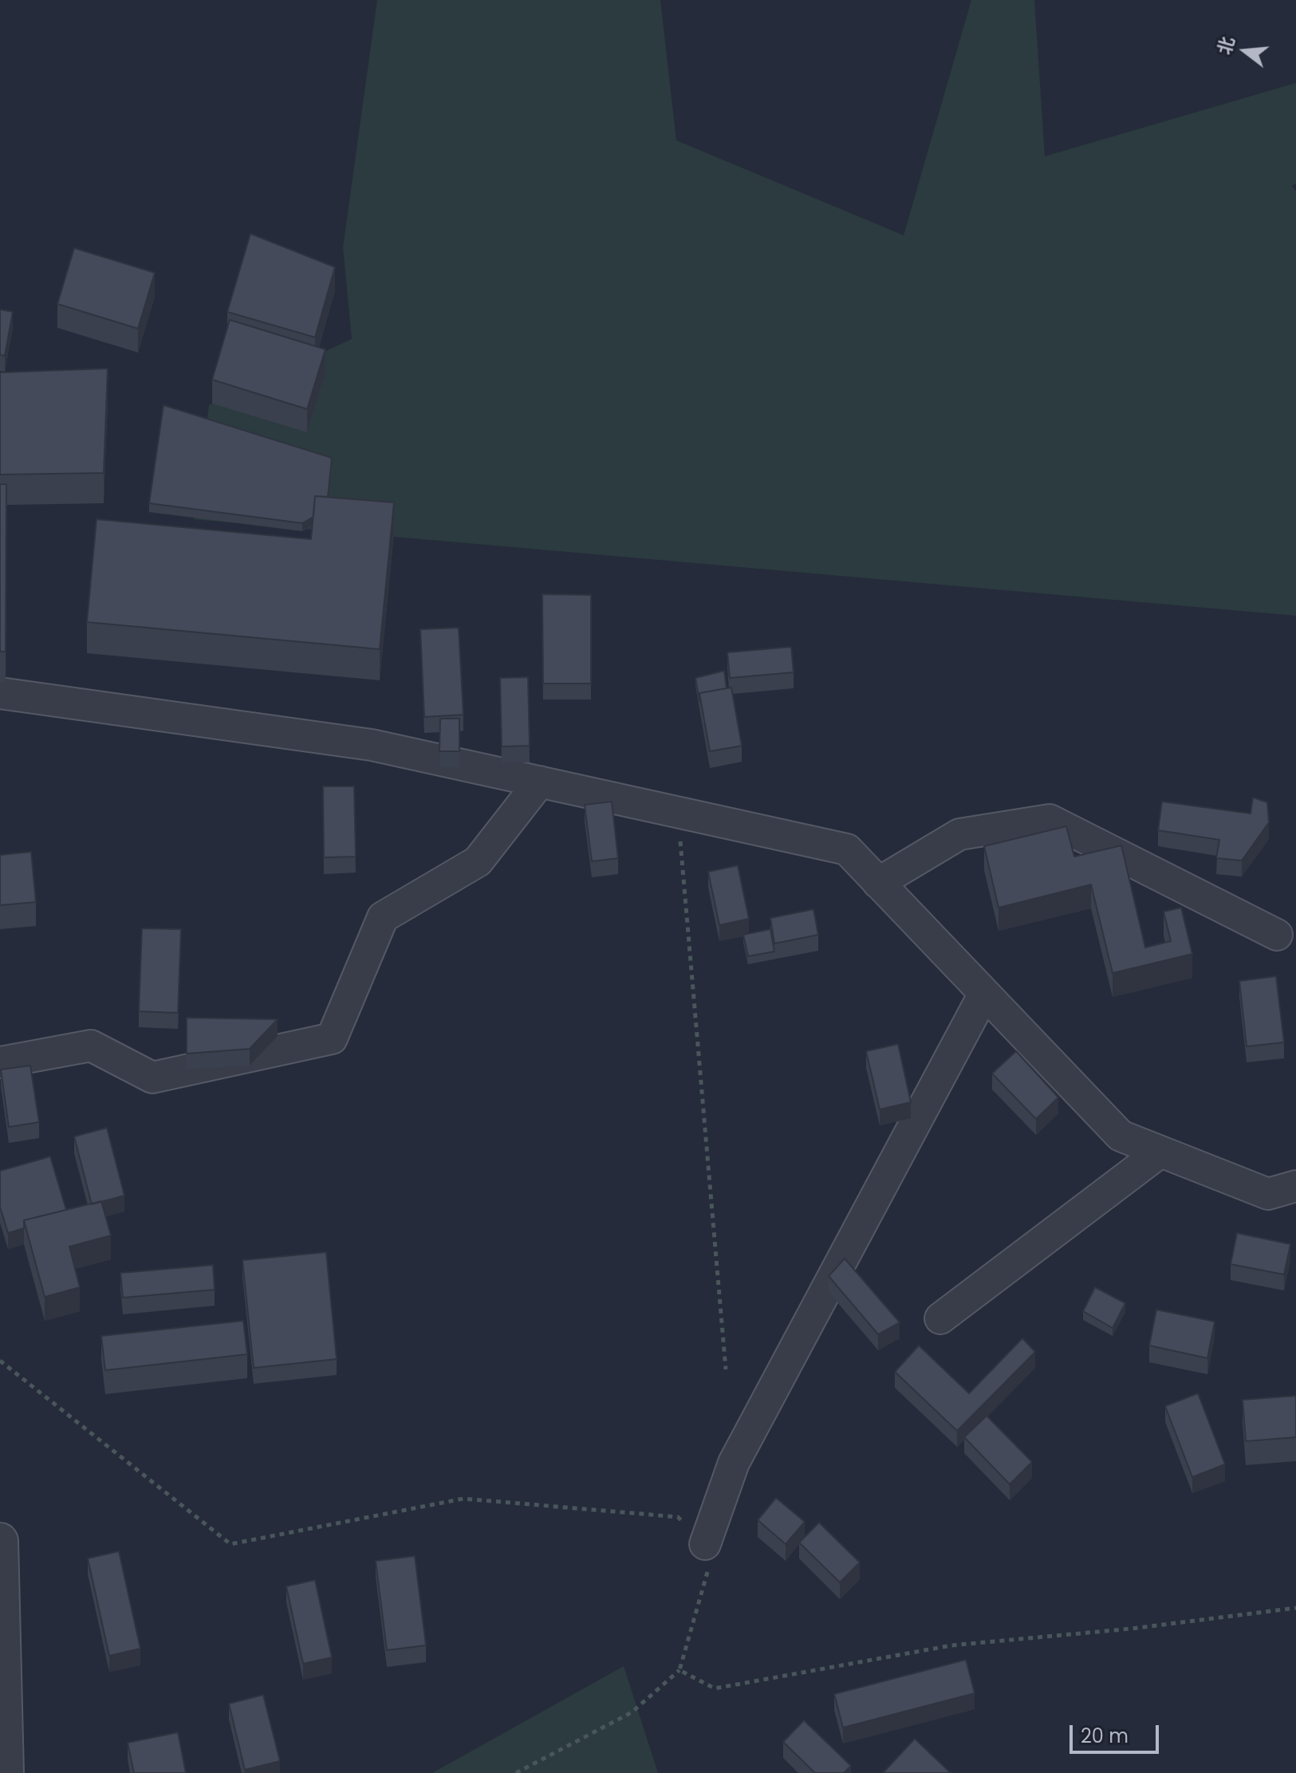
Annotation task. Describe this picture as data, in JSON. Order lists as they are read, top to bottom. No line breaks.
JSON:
{"scale_bar":"20 m","north":"left"}
